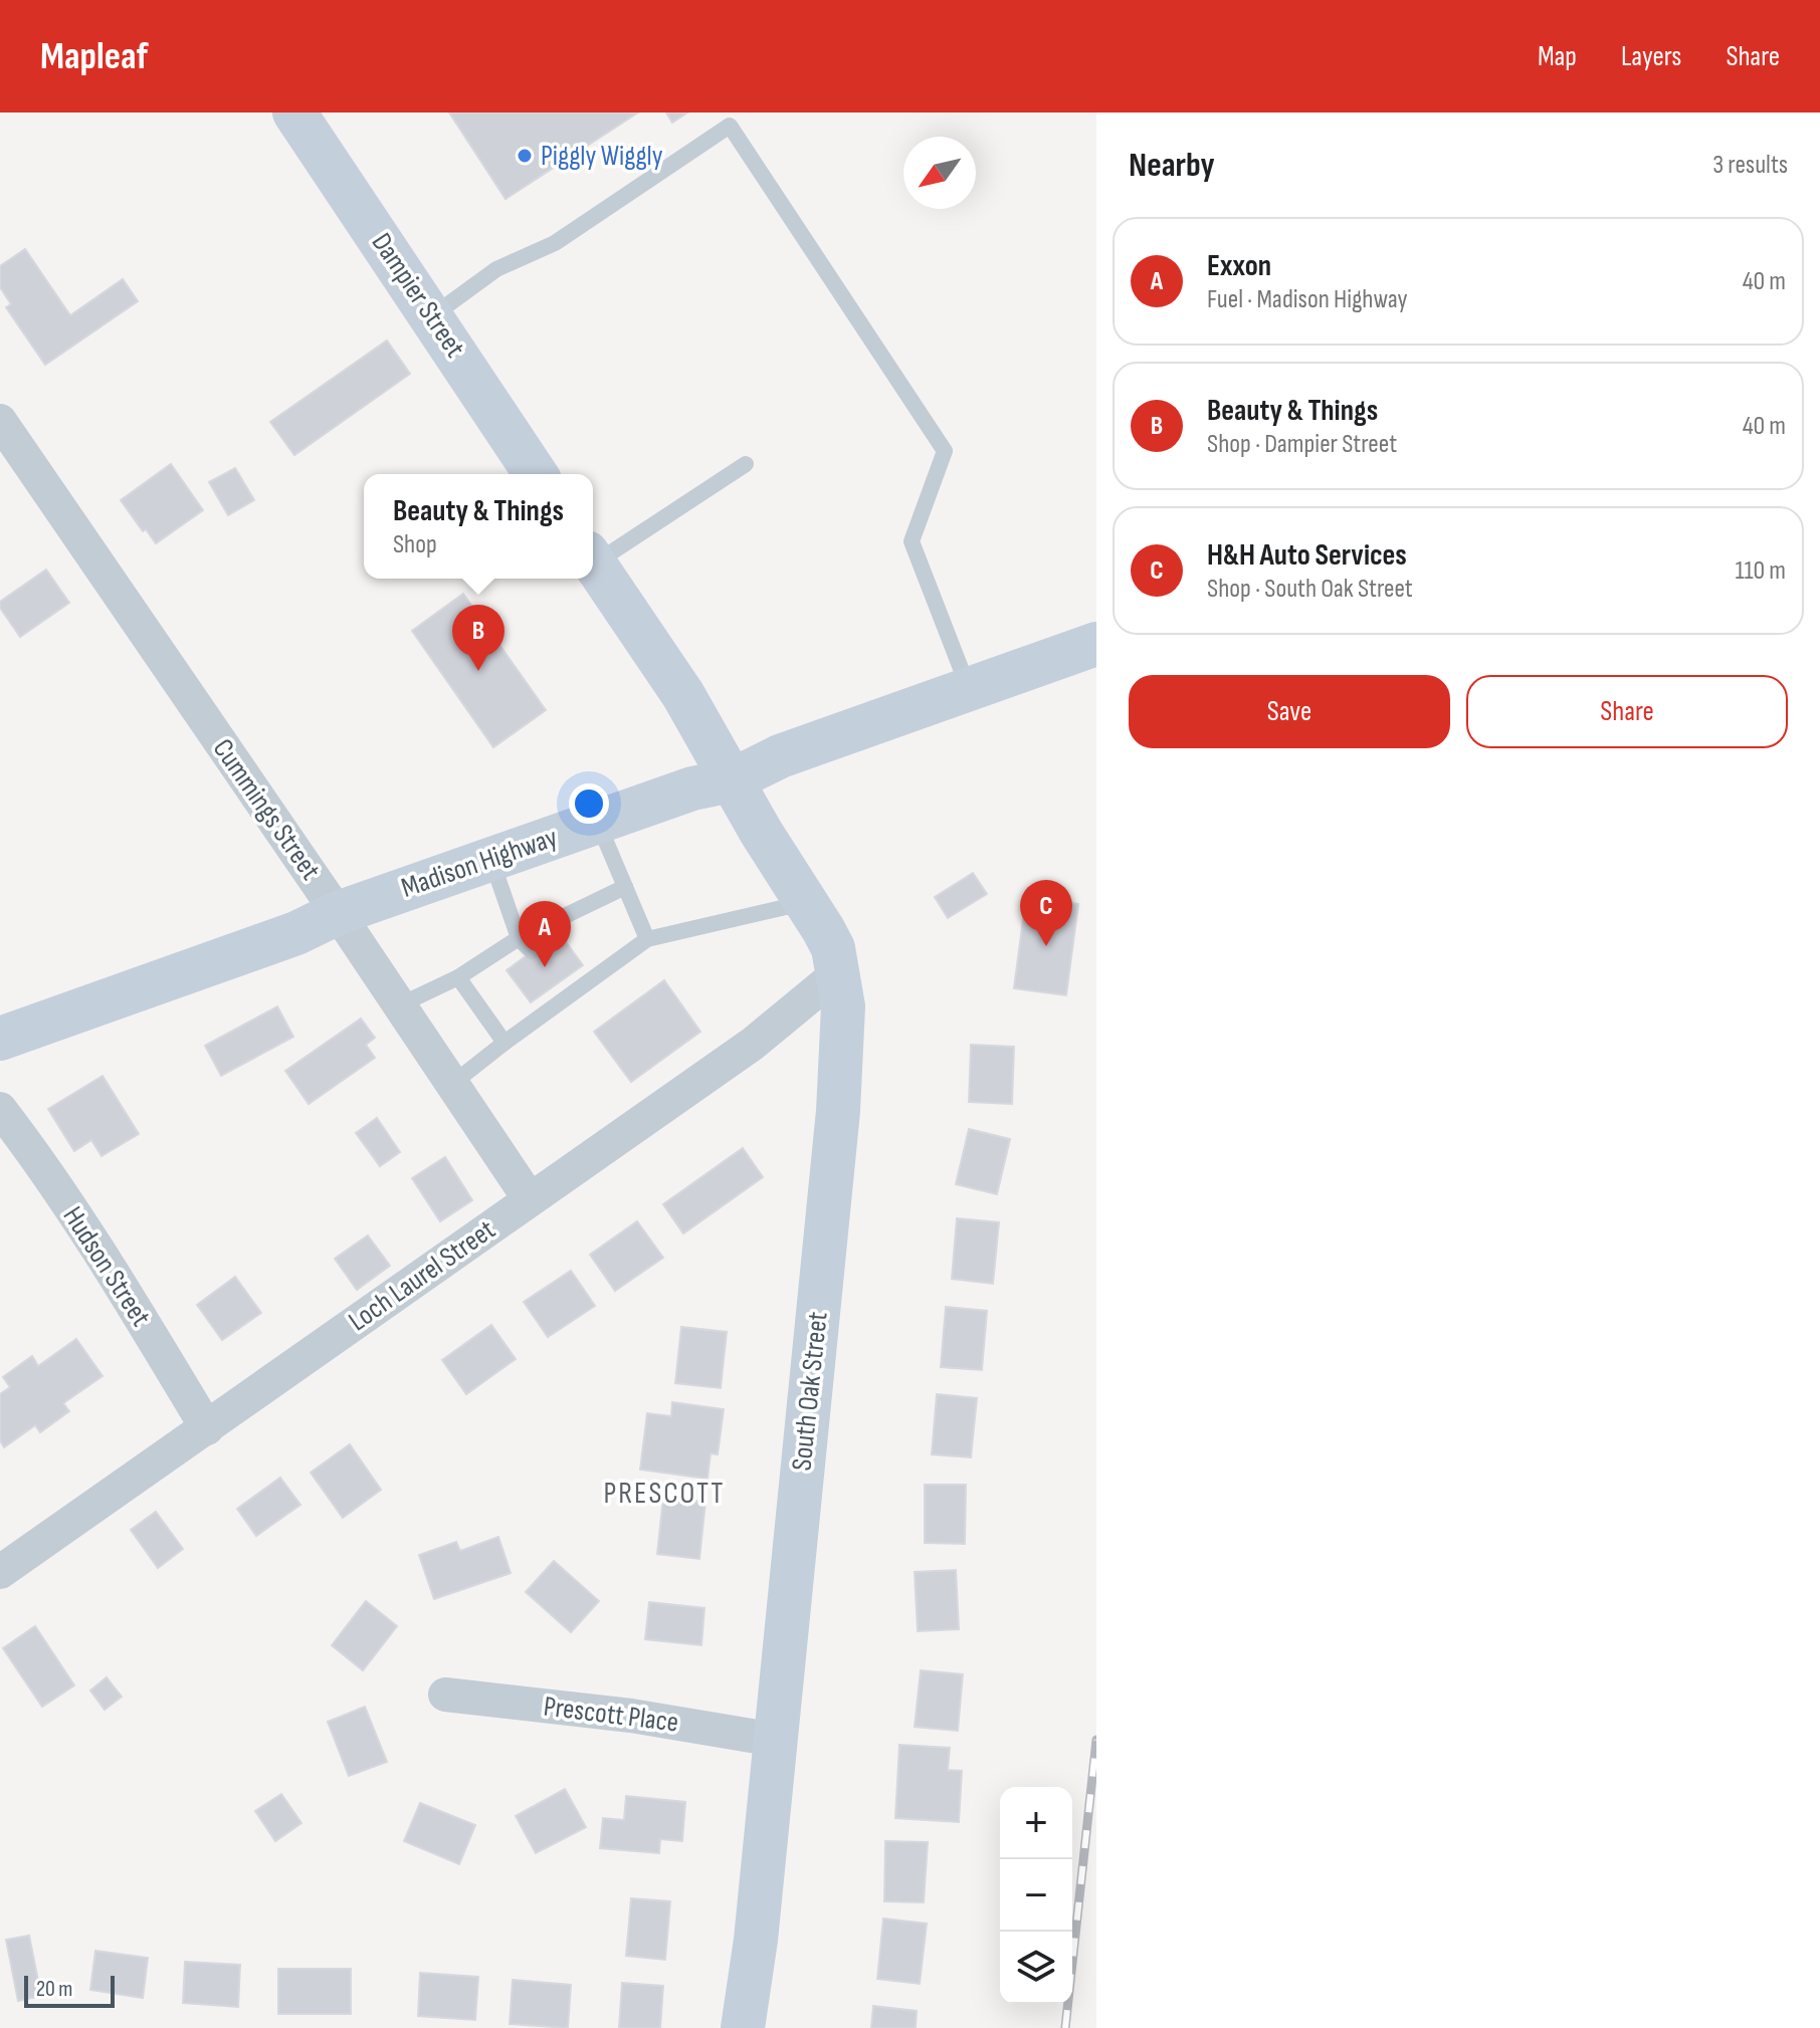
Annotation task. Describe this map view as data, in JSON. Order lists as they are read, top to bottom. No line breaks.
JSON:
{"streets":{"main road":["Dampier Street","Madison Highway","South Oak Street"],"street":["Cummings Street","Hudson Street","Loch Laurel Street","Prescott Place"]},"crossings":[["Cummings Street","Madison Highway"],["Cummings Street","Loch Laurel Street"],["Madison Highway","South Oak Street"],["Hudson Street","Loch Laurel Street"],["Loch Laurel Street","South Oak Street"],["South Oak Street","Prescott Place"]],"districts":["PRESCOTT"],"places":["Piggly Wiggly"],"scale_bar":"20 m","north":"bottom left","page":{"header":"Mapleaf","nav":["Map","Layers","Share"],"heading":["Nearby","3 results"],"list":[{"mark":"A","name":"Exxon","note":"Fuel · Madison Highway","value":"40 m"},{"mark":"B","name":"Beauty & Things","note":"Shop · Dampier Street","value":"40 m"},{"mark":"C","name":"H&H Auto Services","note":"Shop · South Oak Street","value":"110 m"}],"popup":["Beauty & Things","Shop"],"pins":["B","C","A"],"buttons":["Save","Share"],"map_buttons":["+","−"],"scale":"20 m"}}
